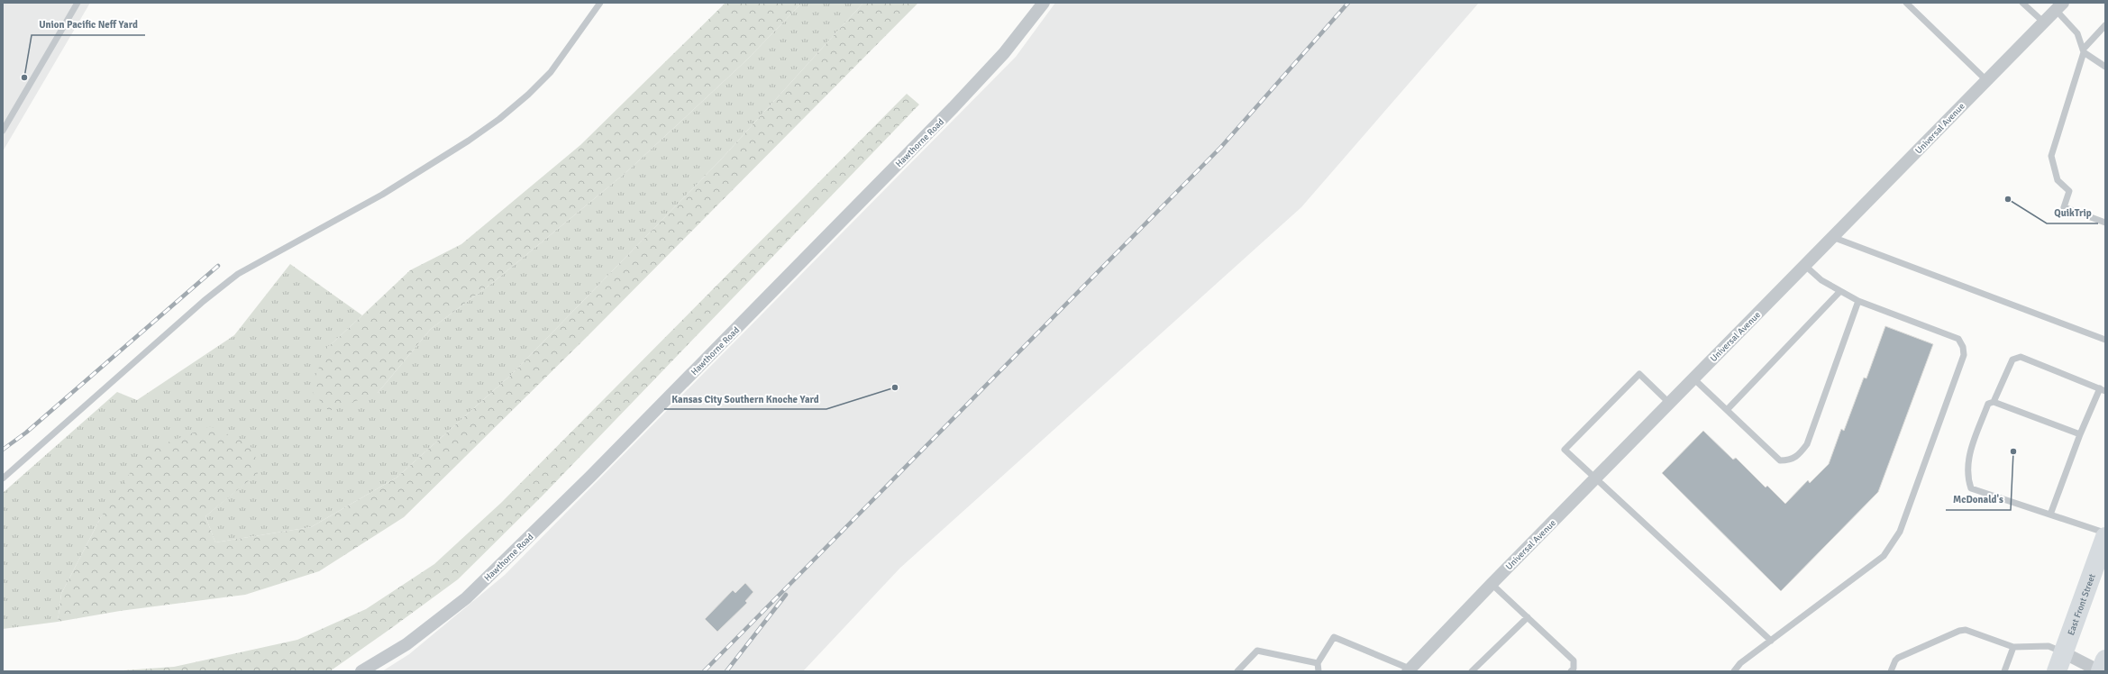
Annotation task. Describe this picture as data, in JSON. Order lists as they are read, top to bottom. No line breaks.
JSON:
{"streets":{"main road":["East Front Street"],"street":["Universal Avenue","Hawthorne Road"]},"places":["Union Pacific Neff Yard","QuikTrip","Kansas City Southern Knoche Yard","McDonald's"]}
